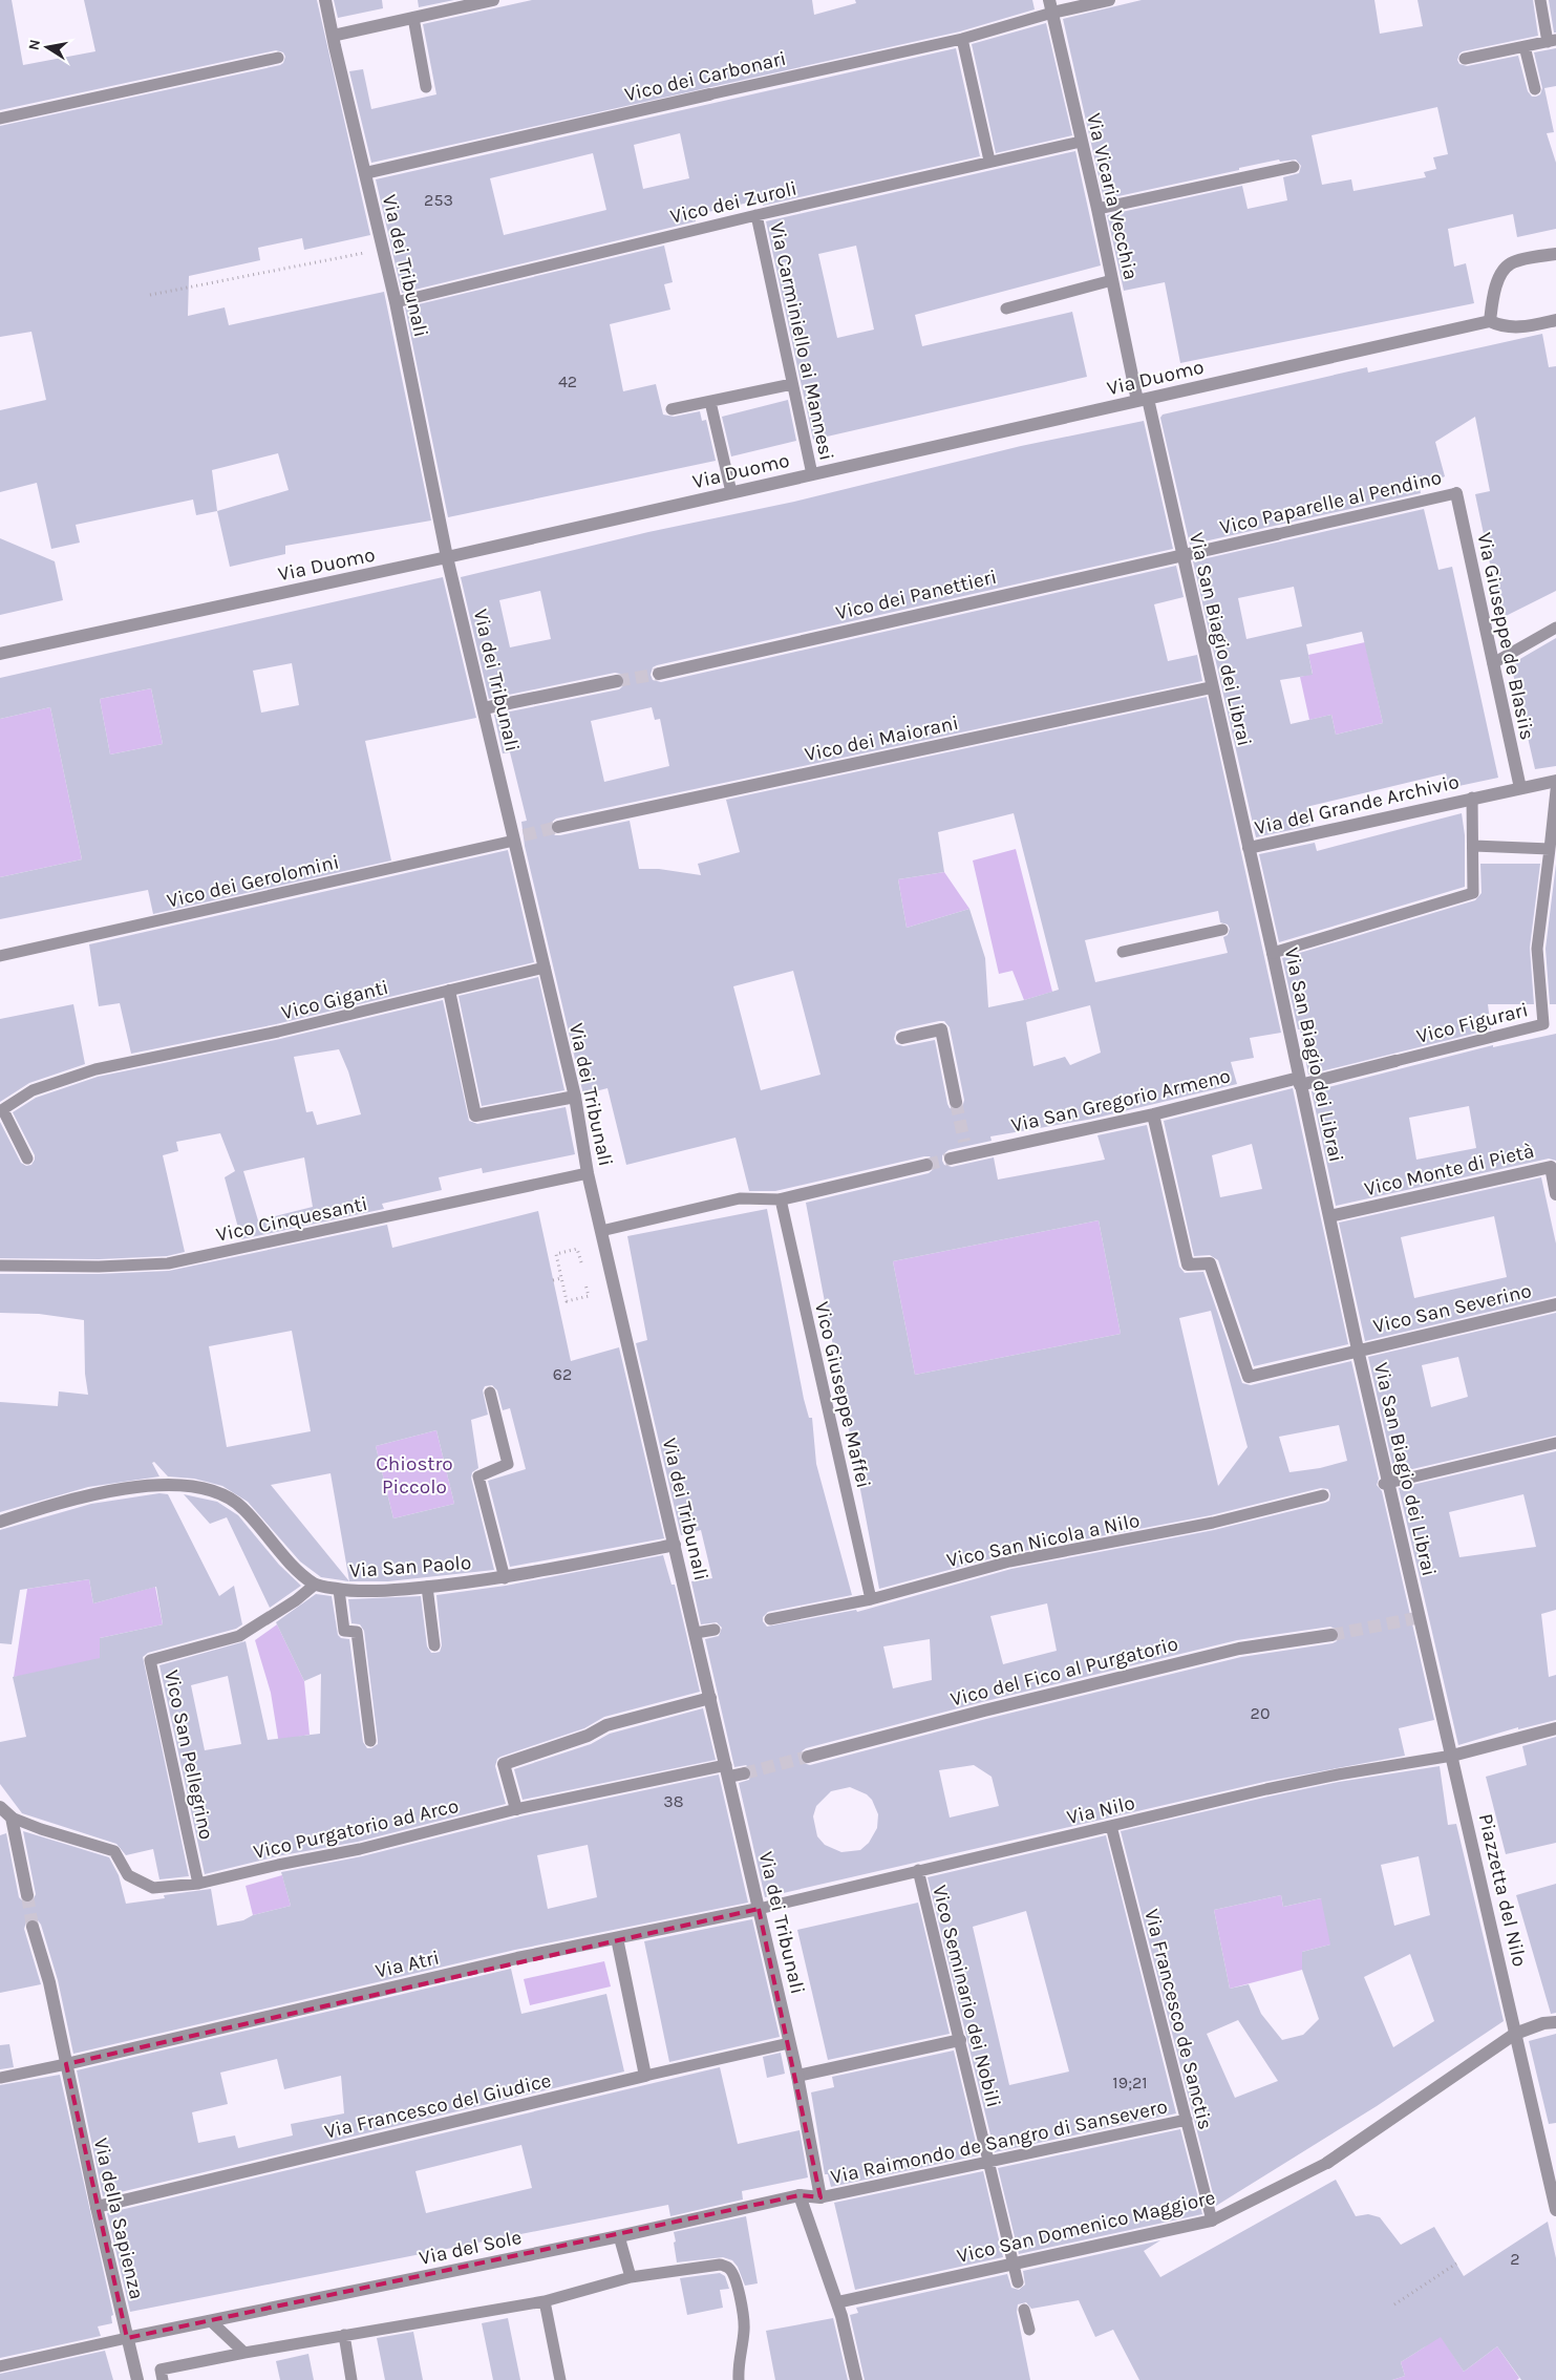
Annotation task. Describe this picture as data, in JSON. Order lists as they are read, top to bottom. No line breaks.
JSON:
{"streets":{"street":["Vico dei Carbonari","Via Vicaria Vecchia","Via dei Tribunali","Via Duomo","Vico Paparelle al Pendino","Vico dei Panettieri","Via Giuseppe de Blasiis","Via San Biagio dei Librai","Vico dei Maiorani","Via del Grande Archivio","Vico Figurari","Via San Gregorio Armeno","Vico Monte di Pietà","Vico San Severino","Via San Paolo","Vico del Fico al Purgatorio","Piazzetta del Nilo","Via Atri","Via Francesco del Giudice","Via della Sapienza","Vico San Domenico Maggiore","Via del Sole"],"lane":["Vico dei Zuroli","Via Carminiello ai Mannesi","Vico dei Gerolomini","Vico Giganti","Vico Cinquesanti","Vico Giuseppe Maffei","Vico San Nicola a Nilo","Vico San Pellegrino","Via Nilo","Vico Purgatorio ad Arco","Vico Seminario dei Nobili","Via Francesco de Sanctis","Via Raimondo de Sangro di Sansevero"]},"crossings":[["Vico dei Carbonari","Via Vicaria Vecchia"],["Vico dei Carbonari","Via dei Tribunali"],["Via Vicaria Vecchia","Vico dei Zuroli"],["Via Vicaria Vecchia","Via Duomo"],["Via Vicaria Vecchia","Via San Biagio dei Librai"],["Vico dei Zuroli","Via dei Tribunali"],["Vico dei Zuroli","Via Carminiello ai Mannesi"],["Via dei Tribunali","Via Duomo"],["Via dei Tribunali","Vico dei Gerolomini"],["Via dei Tribunali","Vico Giganti"],["Via dei Tribunali","Vico Cinquesanti"],["Via dei Tribunali","Via San Paolo"],["Via dei Tribunali","Via Nilo"],["Via dei Tribunali","Vico Purgatorio ad Arco"],["Via dei Tribunali","Via Atri"],["Via dei Tribunali","Via Francesco del Giudice"],["Via dei Tribunali","Via Raimondo de Sangro di Sansevero"],["Via dei Tribunali","Via del Sole"],["Via Carminiello ai Mannesi","Via Duomo"],["Via Duomo","Via San Biagio dei Librai"],["Vico Paparelle al Pendino","Vico dei Panettieri"],["Vico Paparelle al Pendino","Via Giuseppe de Blasiis"],["Vico Paparelle al Pendino","Via San Biagio dei Librai"],["Vico dei Panettieri","Via San Biagio dei Librai"],["Via Giuseppe de Blasiis","Via del Grande Archivio"],["Via San Biagio dei Librai","Vico dei Maiorani"],["Via San Biagio dei Librai","Via del Grande Archivio"],["Via San Biagio dei Librai","Vico Figurari"],["Via San Biagio dei Librai","Via San Gregorio Armeno"],["Via San Biagio dei Librai","Vico Monte di Pietà"],["Via San Biagio dei Librai","Vico San Severino"],["Via San Biagio dei Librai","Via Nilo"],["Via San Biagio dei Librai","Piazzetta del Nilo"],["Vico Figurari","Via San Gregorio Armeno"],["Via San Gregorio Armeno","Vico San Severino"],["Vico Giuseppe Maffei","Vico San Nicola a Nilo"],["Via San Paolo","Vico San Pellegrino"],["Vico San Pellegrino","Vico Purgatorio ad Arco"],["Via Nilo","Piazzetta del Nilo"],["Via Nilo","Via Atri"],["Via Nilo","Vico Seminario dei Nobili"],["Via Nilo","Via Francesco de Sanctis"],["Piazzetta del Nilo","Vico San Domenico Maggiore"],["Via Atri","Via della Sapienza"],["Vico Seminario dei Nobili","Via Raimondo de Sangro di Sansevero"],["Vico Seminario dei Nobili","Vico San Domenico Maggiore"],["Via Francesco de Sanctis","Via Raimondo de Sangro di Sansevero"],["Via Francesco de Sanctis","Vico San Domenico Maggiore"],["Via Francesco del Giudice","Via della Sapienza"],["Via Raimondo de Sangro di Sansevero","Via del Sole"],["Via della Sapienza","Via del Sole"]],"parks":["Chiostro Piccolo"],"house_numbers":["253","42","62","20","38","19;21","2"],"north":"left"}
